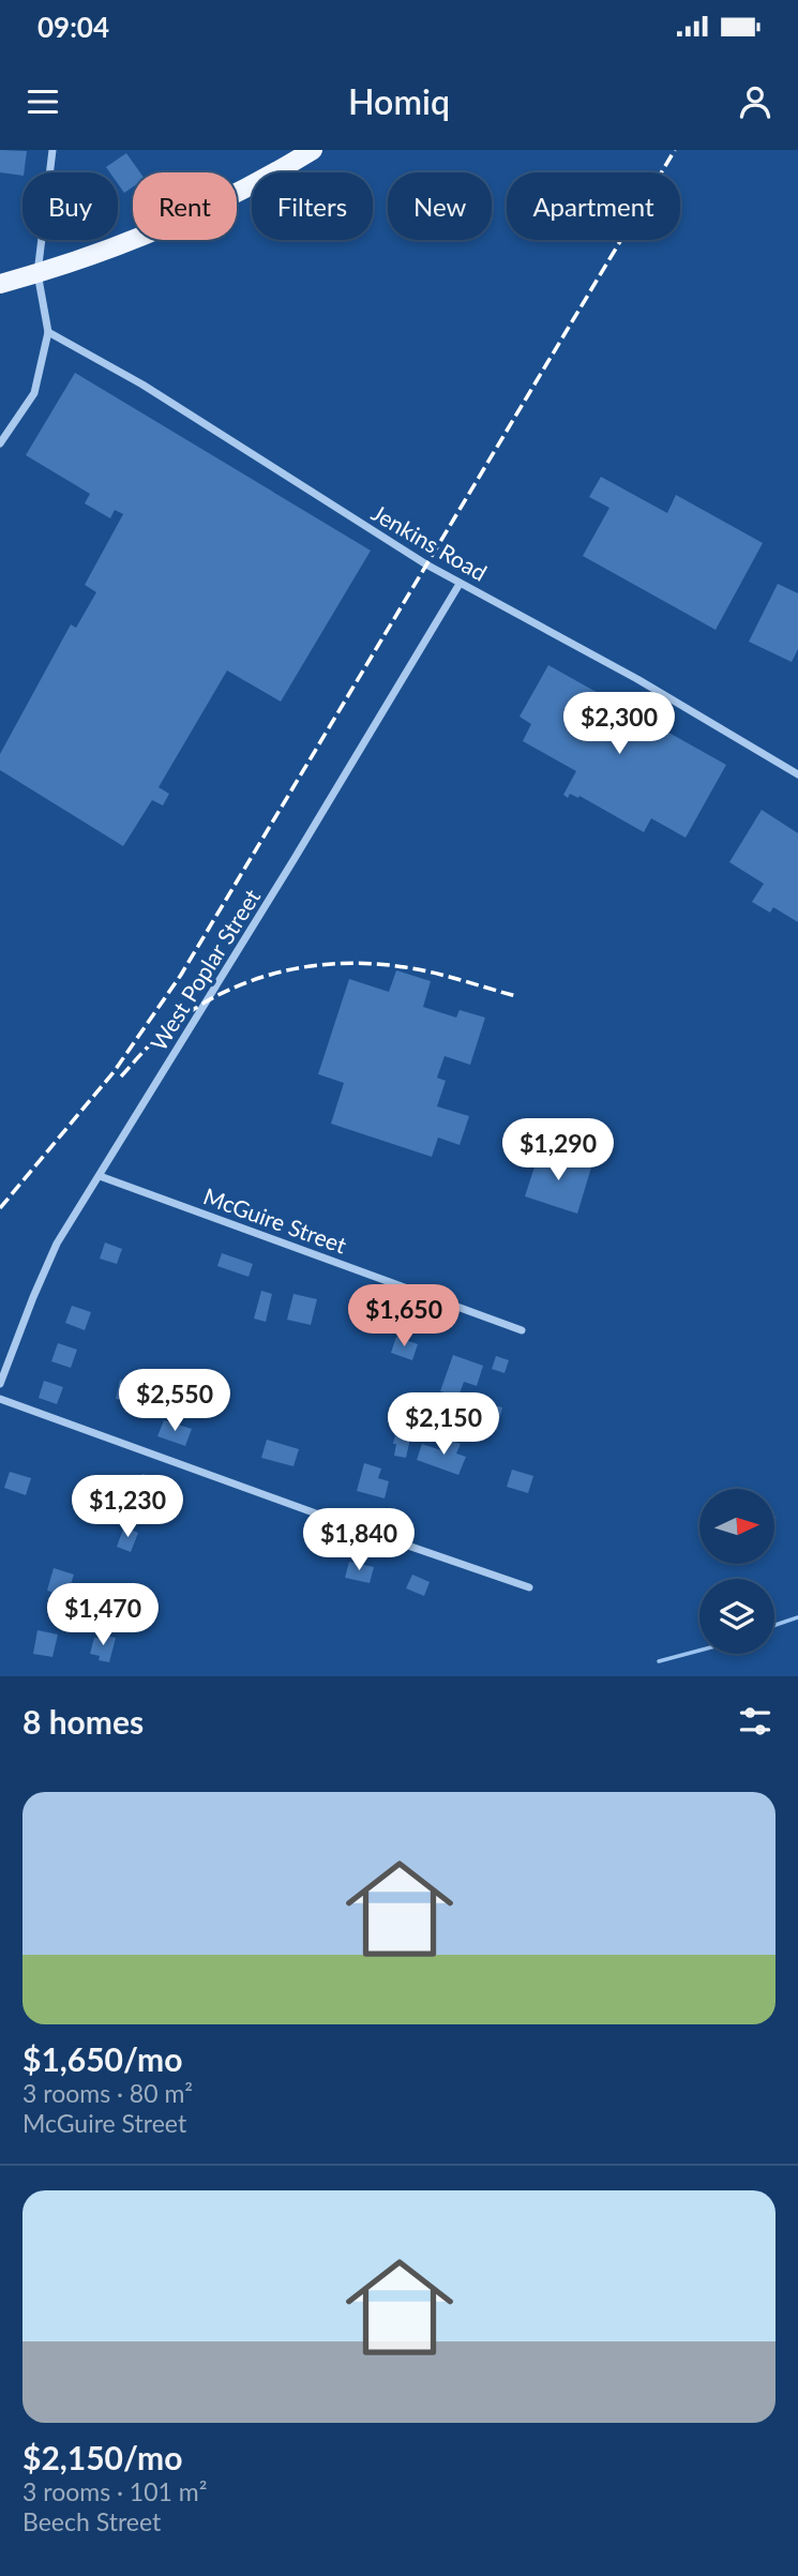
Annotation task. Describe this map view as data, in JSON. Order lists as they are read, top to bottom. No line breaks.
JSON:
{"streets":{"street":["Jenkins Road","West Poplar Street","McGuire Street"]},"crossings":[["Jenkins Road","West Poplar Street"],["West Poplar Street","McGuire Street"]],"north":"right","page":{"status":"09:04","header":"Homiq","chip":["Buy","Rent","Filters","New","Apartment"],"price":["$2,300","$1,290","$1,650","$2,550","$2,150","$1,230","$1,840","$1,470"],"heading":"8 homes","list":[{"name":"$1,650/mo","note":"3 rooms · 80 m² · McGuire Street"},{"name":"$2,150/mo","note":"3 rooms · 101 m² · Beech Street"}]}}
